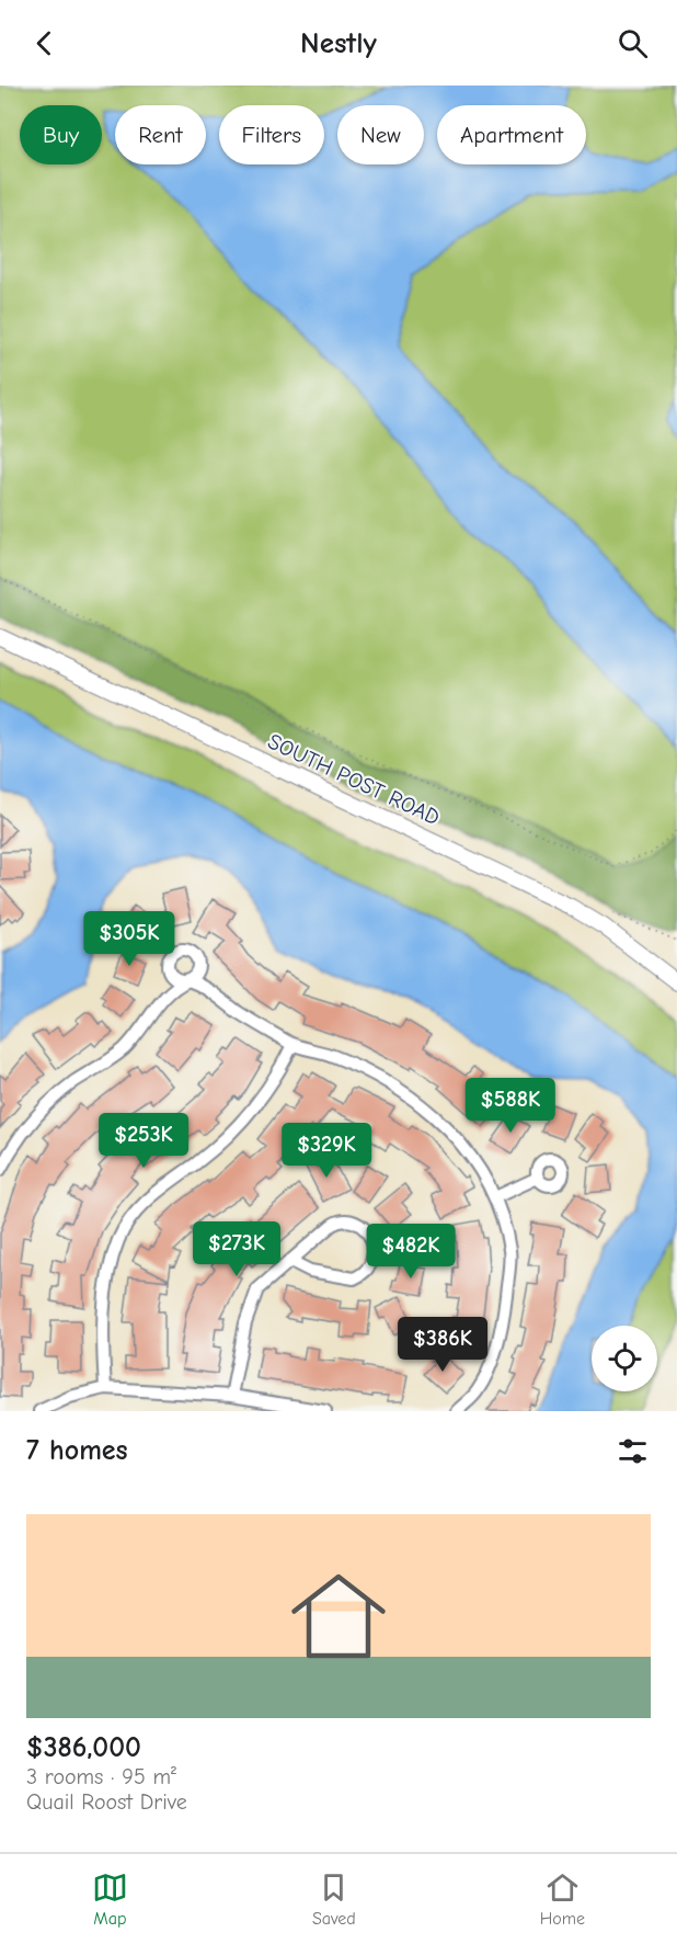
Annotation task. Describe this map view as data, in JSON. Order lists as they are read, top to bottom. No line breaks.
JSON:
{"streets":{"street":["SOUTH POST ROAD"]},"page":{"header":"Nestly","chip":["Buy","Rent","Filters","New","Apartment"],"price":["$305K","$588K","$253K","$329K","$273K","$482K","$386K"],"heading":"7 homes","list":[{"name":"$386,000","note":"3 rooms · 95 m² · Quail Roost Drive"}],"tabs":["Map","Saved","Home"]}}
